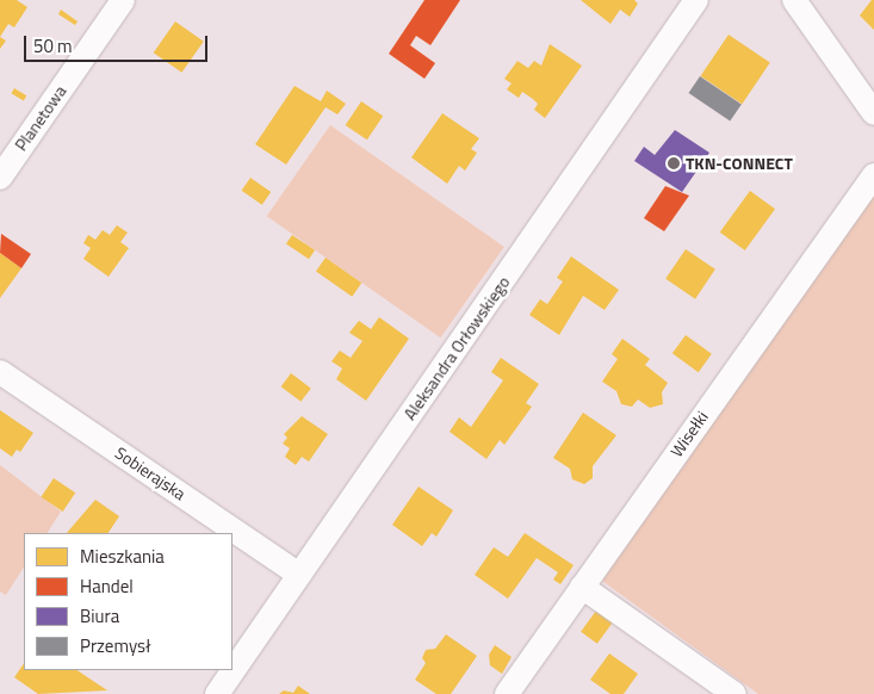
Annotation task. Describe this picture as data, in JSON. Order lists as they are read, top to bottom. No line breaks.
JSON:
{"streets":{"street":["Planetowa","Aleksandra Orłowskiego","Wisełki","Sobierajska"]},"crossings":[["Aleksandra Orłowskiego","Sobierajska"]],"places":["TKN-CONNECT"],"legend":["Mieszkania","Handel","Biura","Przemysł"],"scale_bar":"50 m"}
